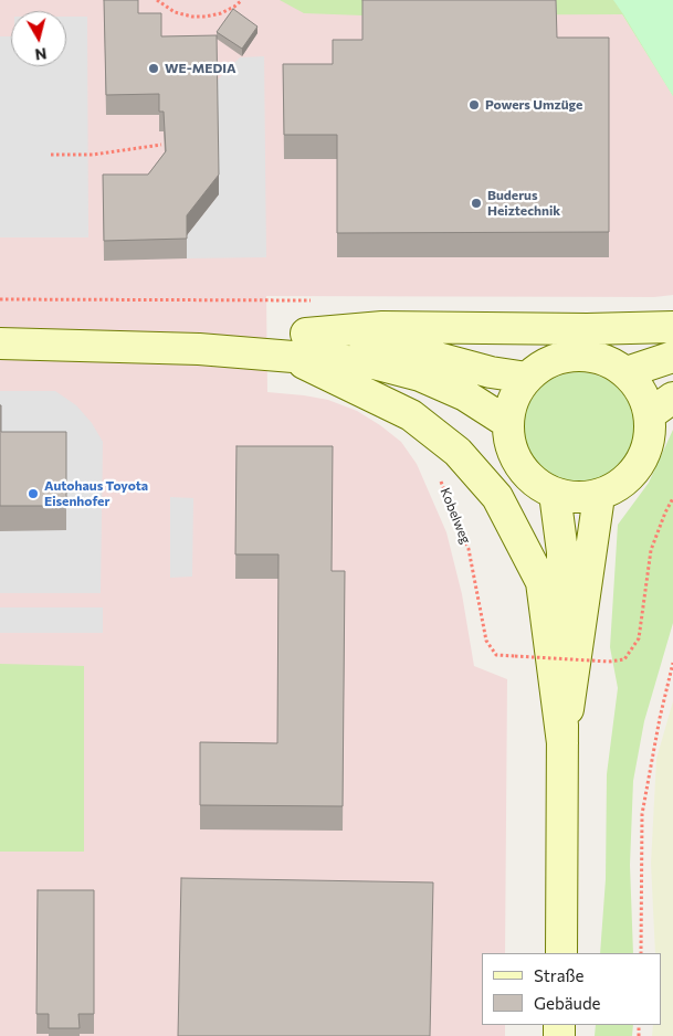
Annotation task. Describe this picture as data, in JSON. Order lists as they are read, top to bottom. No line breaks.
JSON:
{"streets":{"path":["Kobelweg"]},"places":["WE-MEDIA","Powers Umzüge","Buderus Heiztechnik","Autohaus Toyota Eisenhofer"],"legend":["Straße","Gebäude"],"north":"bottom"}
